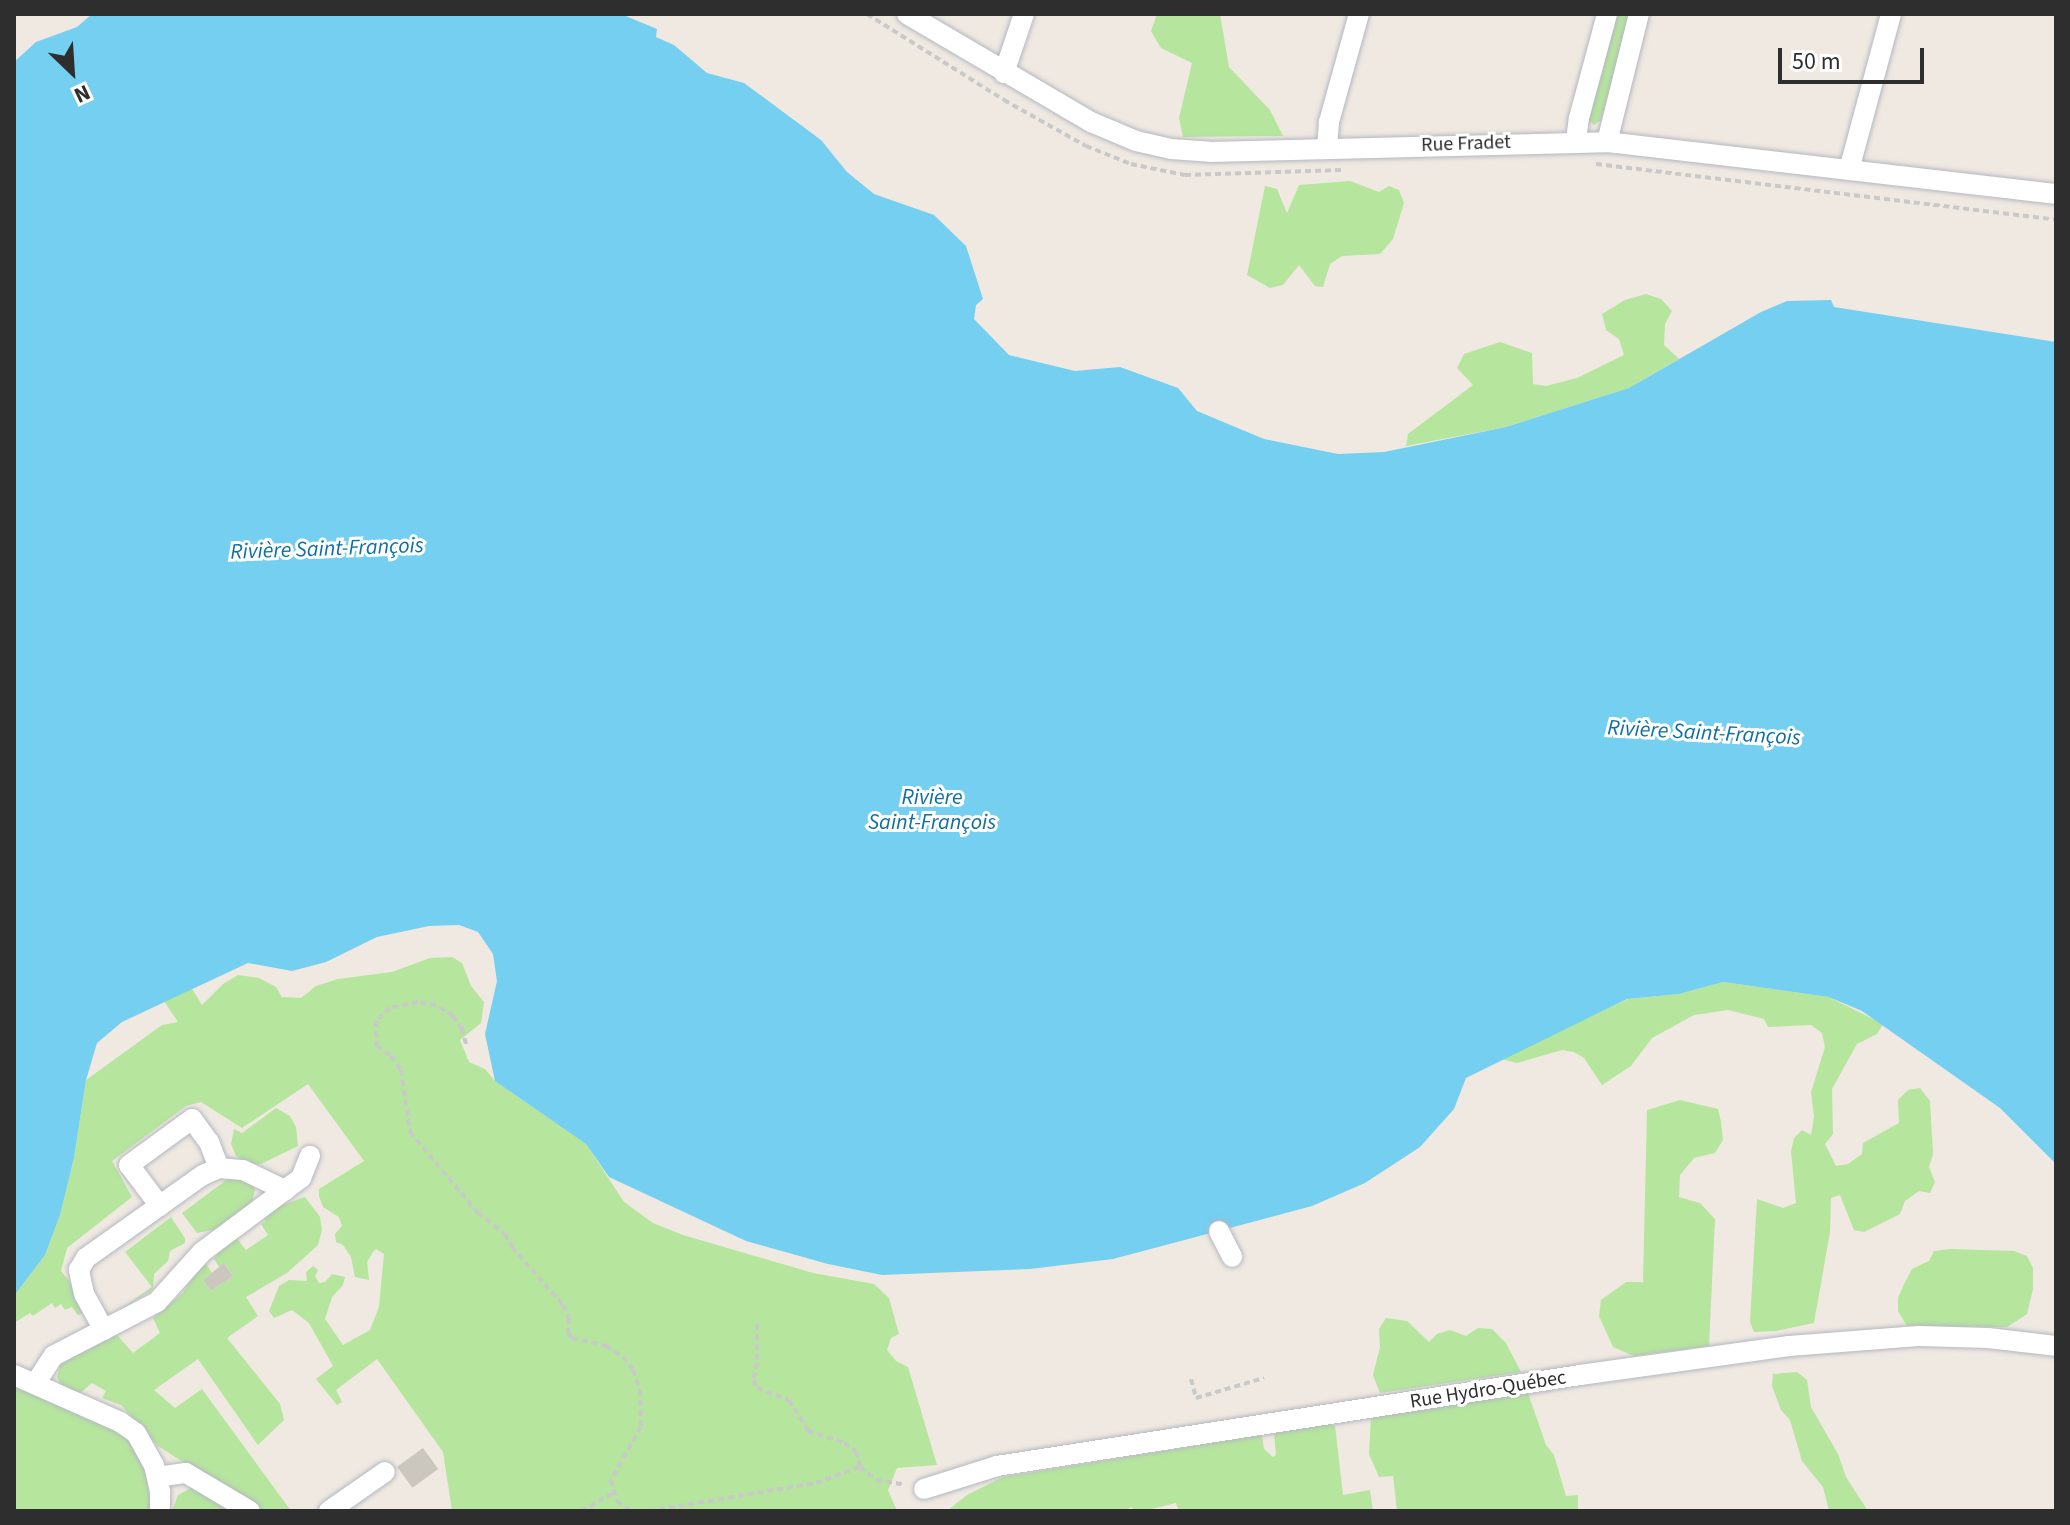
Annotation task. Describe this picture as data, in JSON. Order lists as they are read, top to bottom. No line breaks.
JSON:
{"streets":{"street":["Rue Fradet","Rue Hydro-Québec"]},"water":["Rivière Saint-François"],"scale_bar":"50 m","north":"bottom right"}
